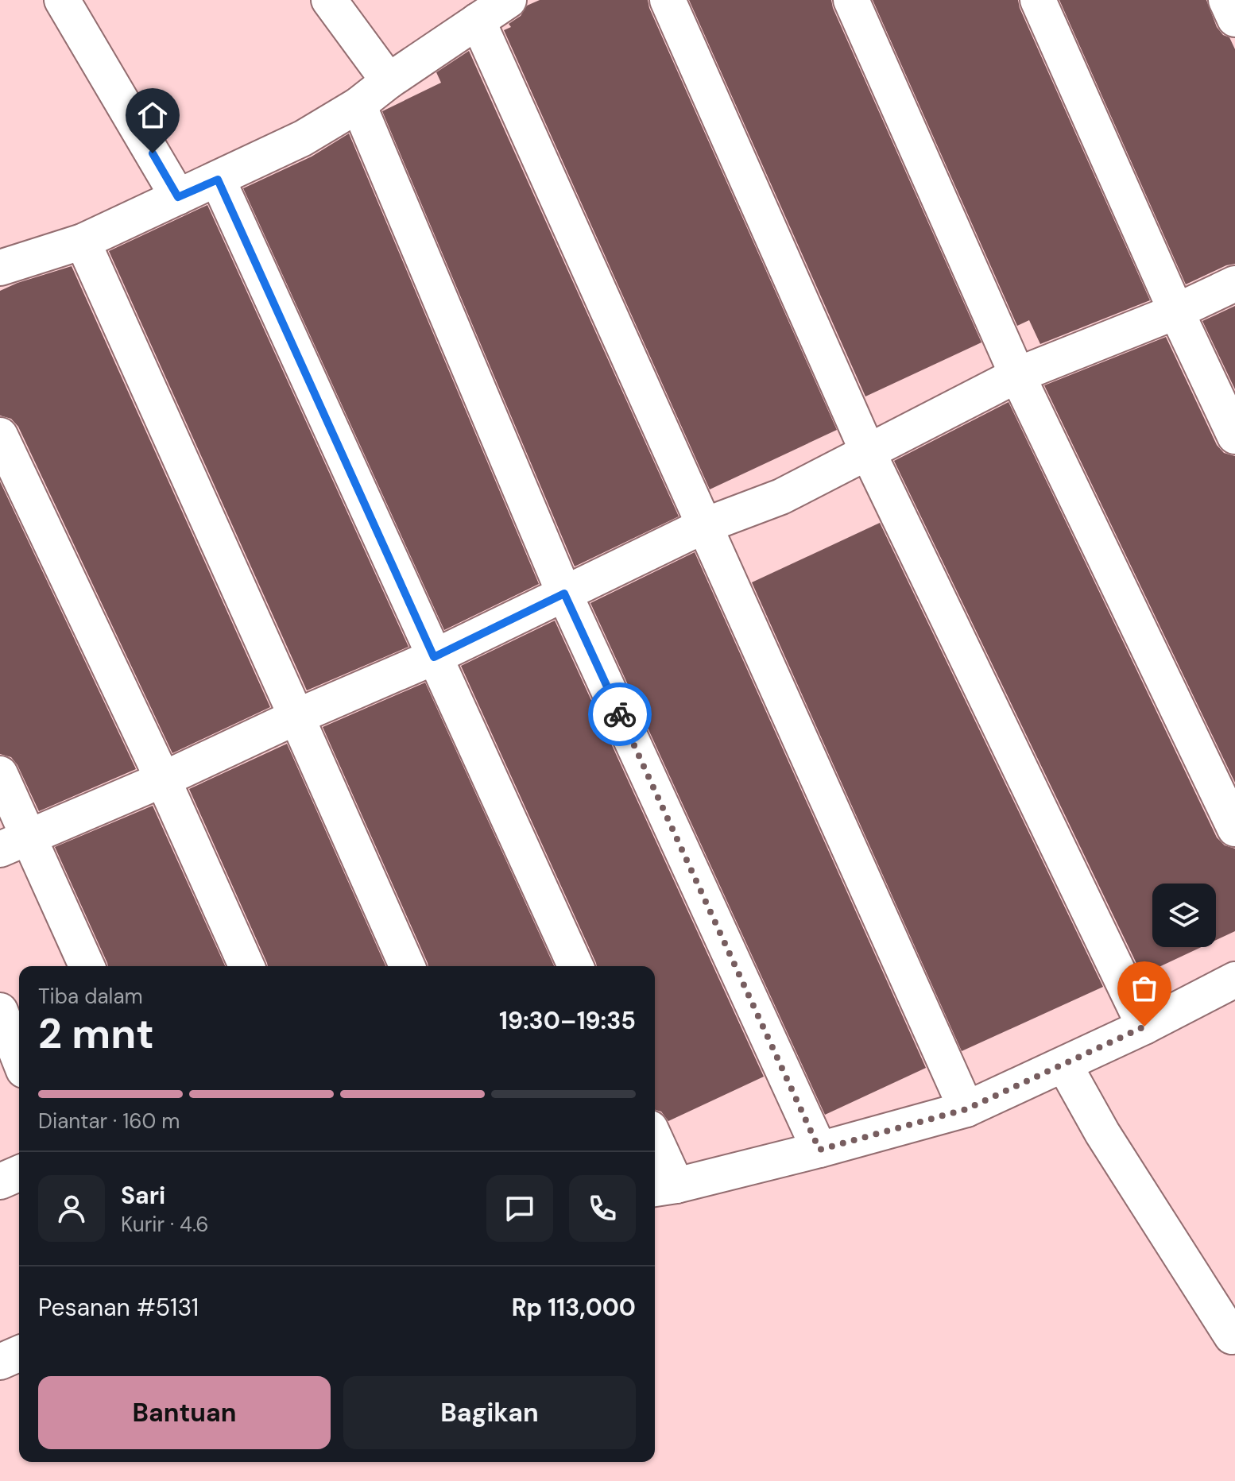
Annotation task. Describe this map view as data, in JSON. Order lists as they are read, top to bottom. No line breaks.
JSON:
{"page":{"heading":["2 mnt","Tiba dalam","19:30–19:35"],"panel":["Sari","Kurir · 4.6","Pesanan #5131","Rp 113,000"],"bar":"Diantar · 160 m","buttons":["Bantuan","Bagikan"]}}
